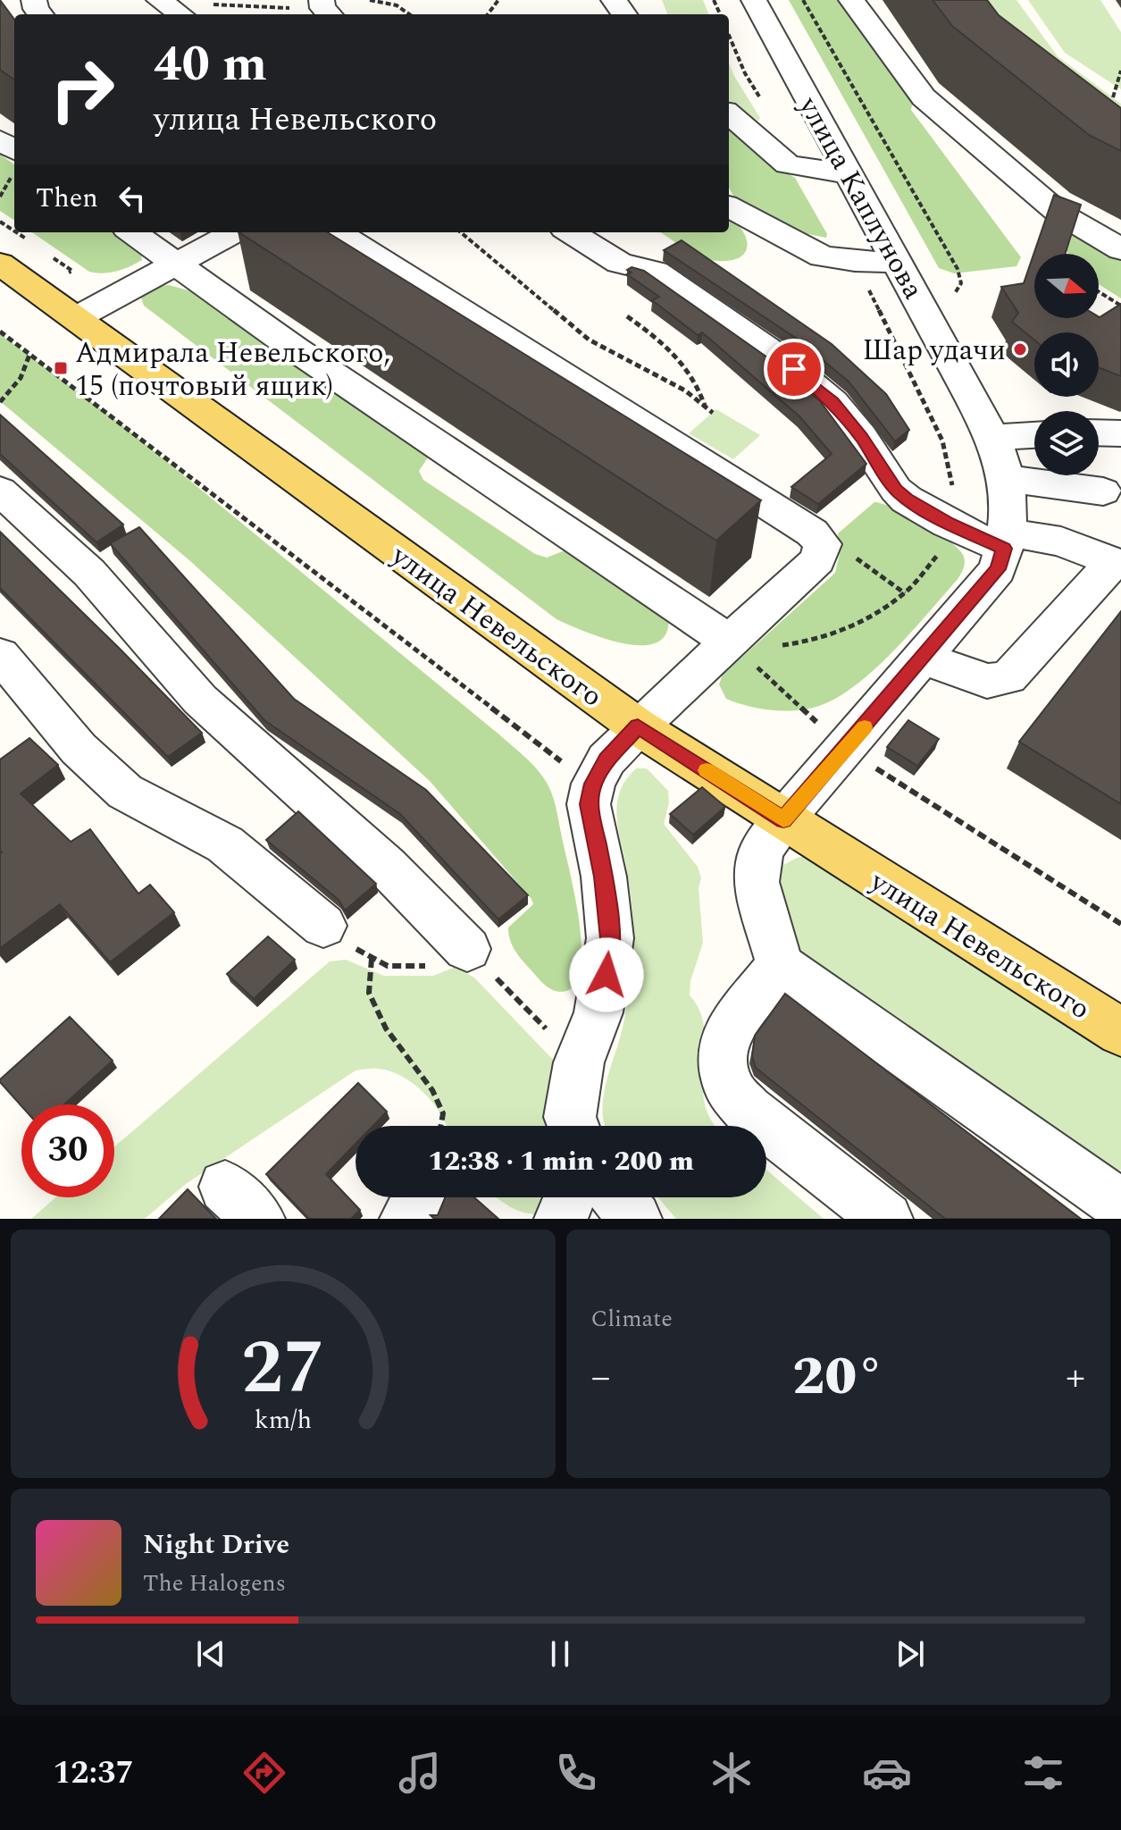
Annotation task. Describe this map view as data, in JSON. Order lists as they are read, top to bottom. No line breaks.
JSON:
{"streets":{"main road":["улица Невельского"],"street":["улица Каплунова"]},"crossings":[["улица Каплунова","улица Невельского"]],"places":{"other":["Шар удачи"],"transit":["Адмирала Невельского, 15 (почтовый ящик)"]},"north":"right","page":{"turn":["40 m","улица Невельского"],"then":"Then","limit":"30","trip":"12:38 · 1 min · 200 m","tile":"Climate","heat":["−","20°","+"],"song":["Night Drive","The Halogens"],"tabs":"12:37","gauge":["27","km/h"]}}
